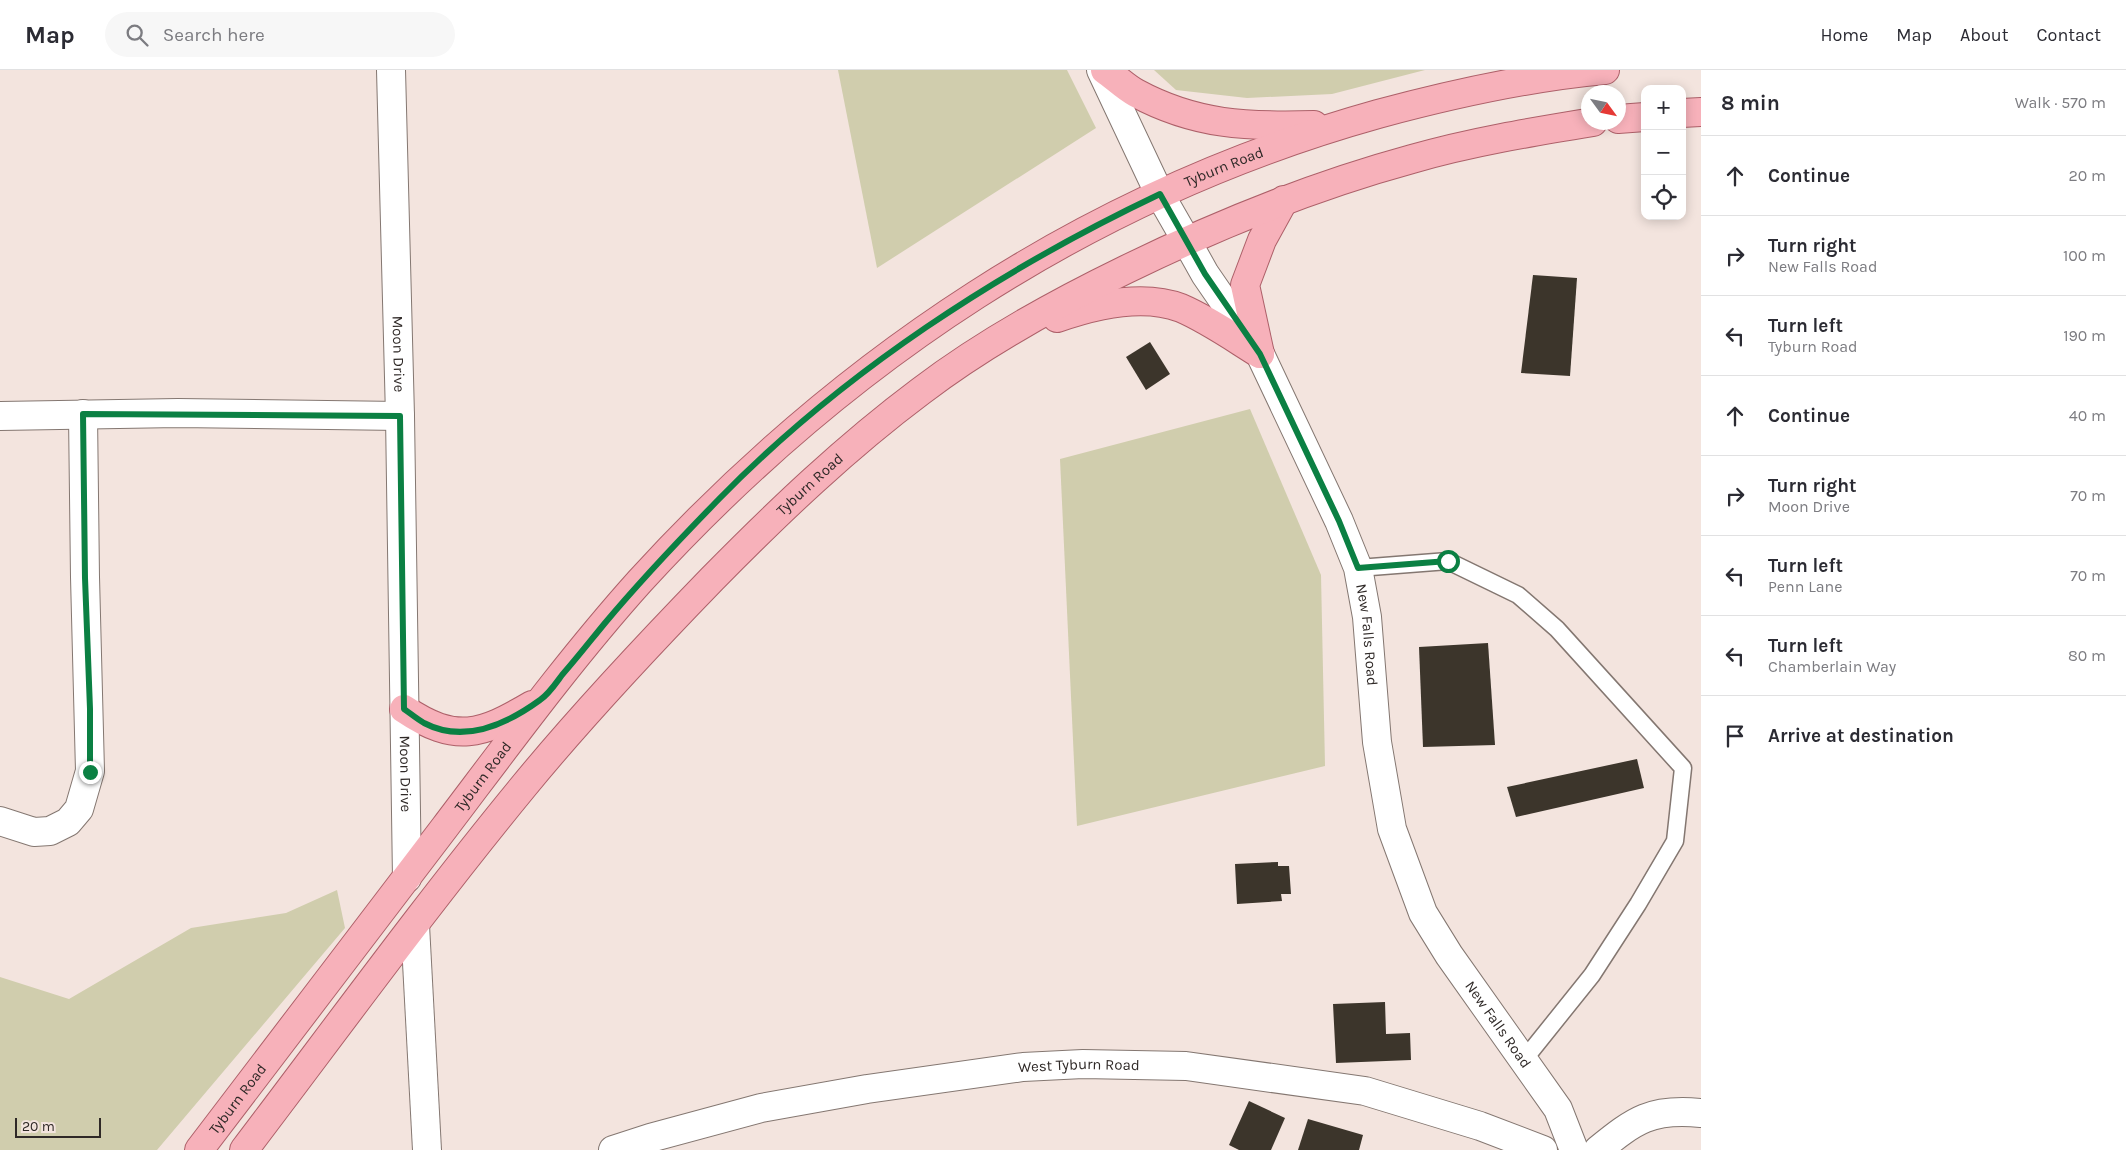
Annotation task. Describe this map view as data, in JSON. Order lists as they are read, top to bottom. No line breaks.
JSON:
{"streets":{"main road":["Tyburn Road"],"street":["Moon Drive","New Falls Road","West Tyburn Road"]},"crossings":[["Tyburn Road","Moon Drive"],["Tyburn Road","New Falls Road"]],"scale_bar":"20 m","north":"bottom right","page":{"header":"Map","search":"Search here","nav":["Home","Map","About","Contact"],"heading":["8 min","Walk · 570 m"],"map_buttons":["+","−"],"list":[["Continue","20 m"],["Turn right","New Falls Road","100 m"],["Turn left","Tyburn Road","190 m"],["Continue","40 m"],["Turn right","Moon Drive","70 m"],["Turn left","Penn Lane","70 m"],["Turn left","Chamberlain Way","80 m"],"Arrive at destination"],"scale":"20 m"}}
